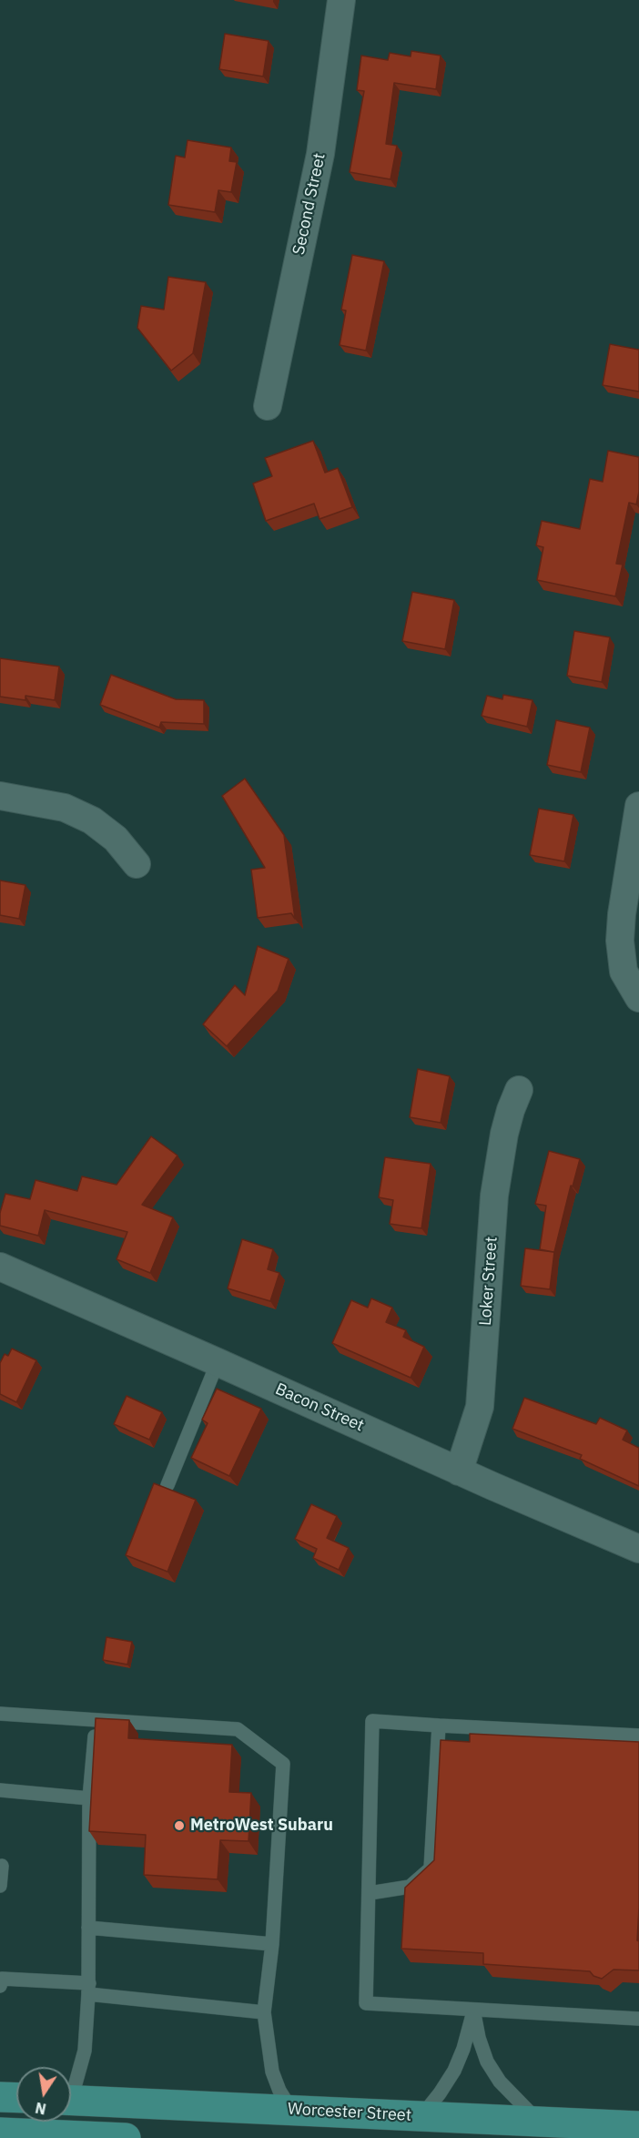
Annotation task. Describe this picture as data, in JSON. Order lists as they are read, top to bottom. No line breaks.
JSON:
{"streets":{"highway":["Worcester Street"],"street":["Second Street","Loker Street","Bacon Street"]},"crossings":[["Loker Street","Bacon Street"]],"places":["MetroWest Subaru"],"north":"bottom"}
